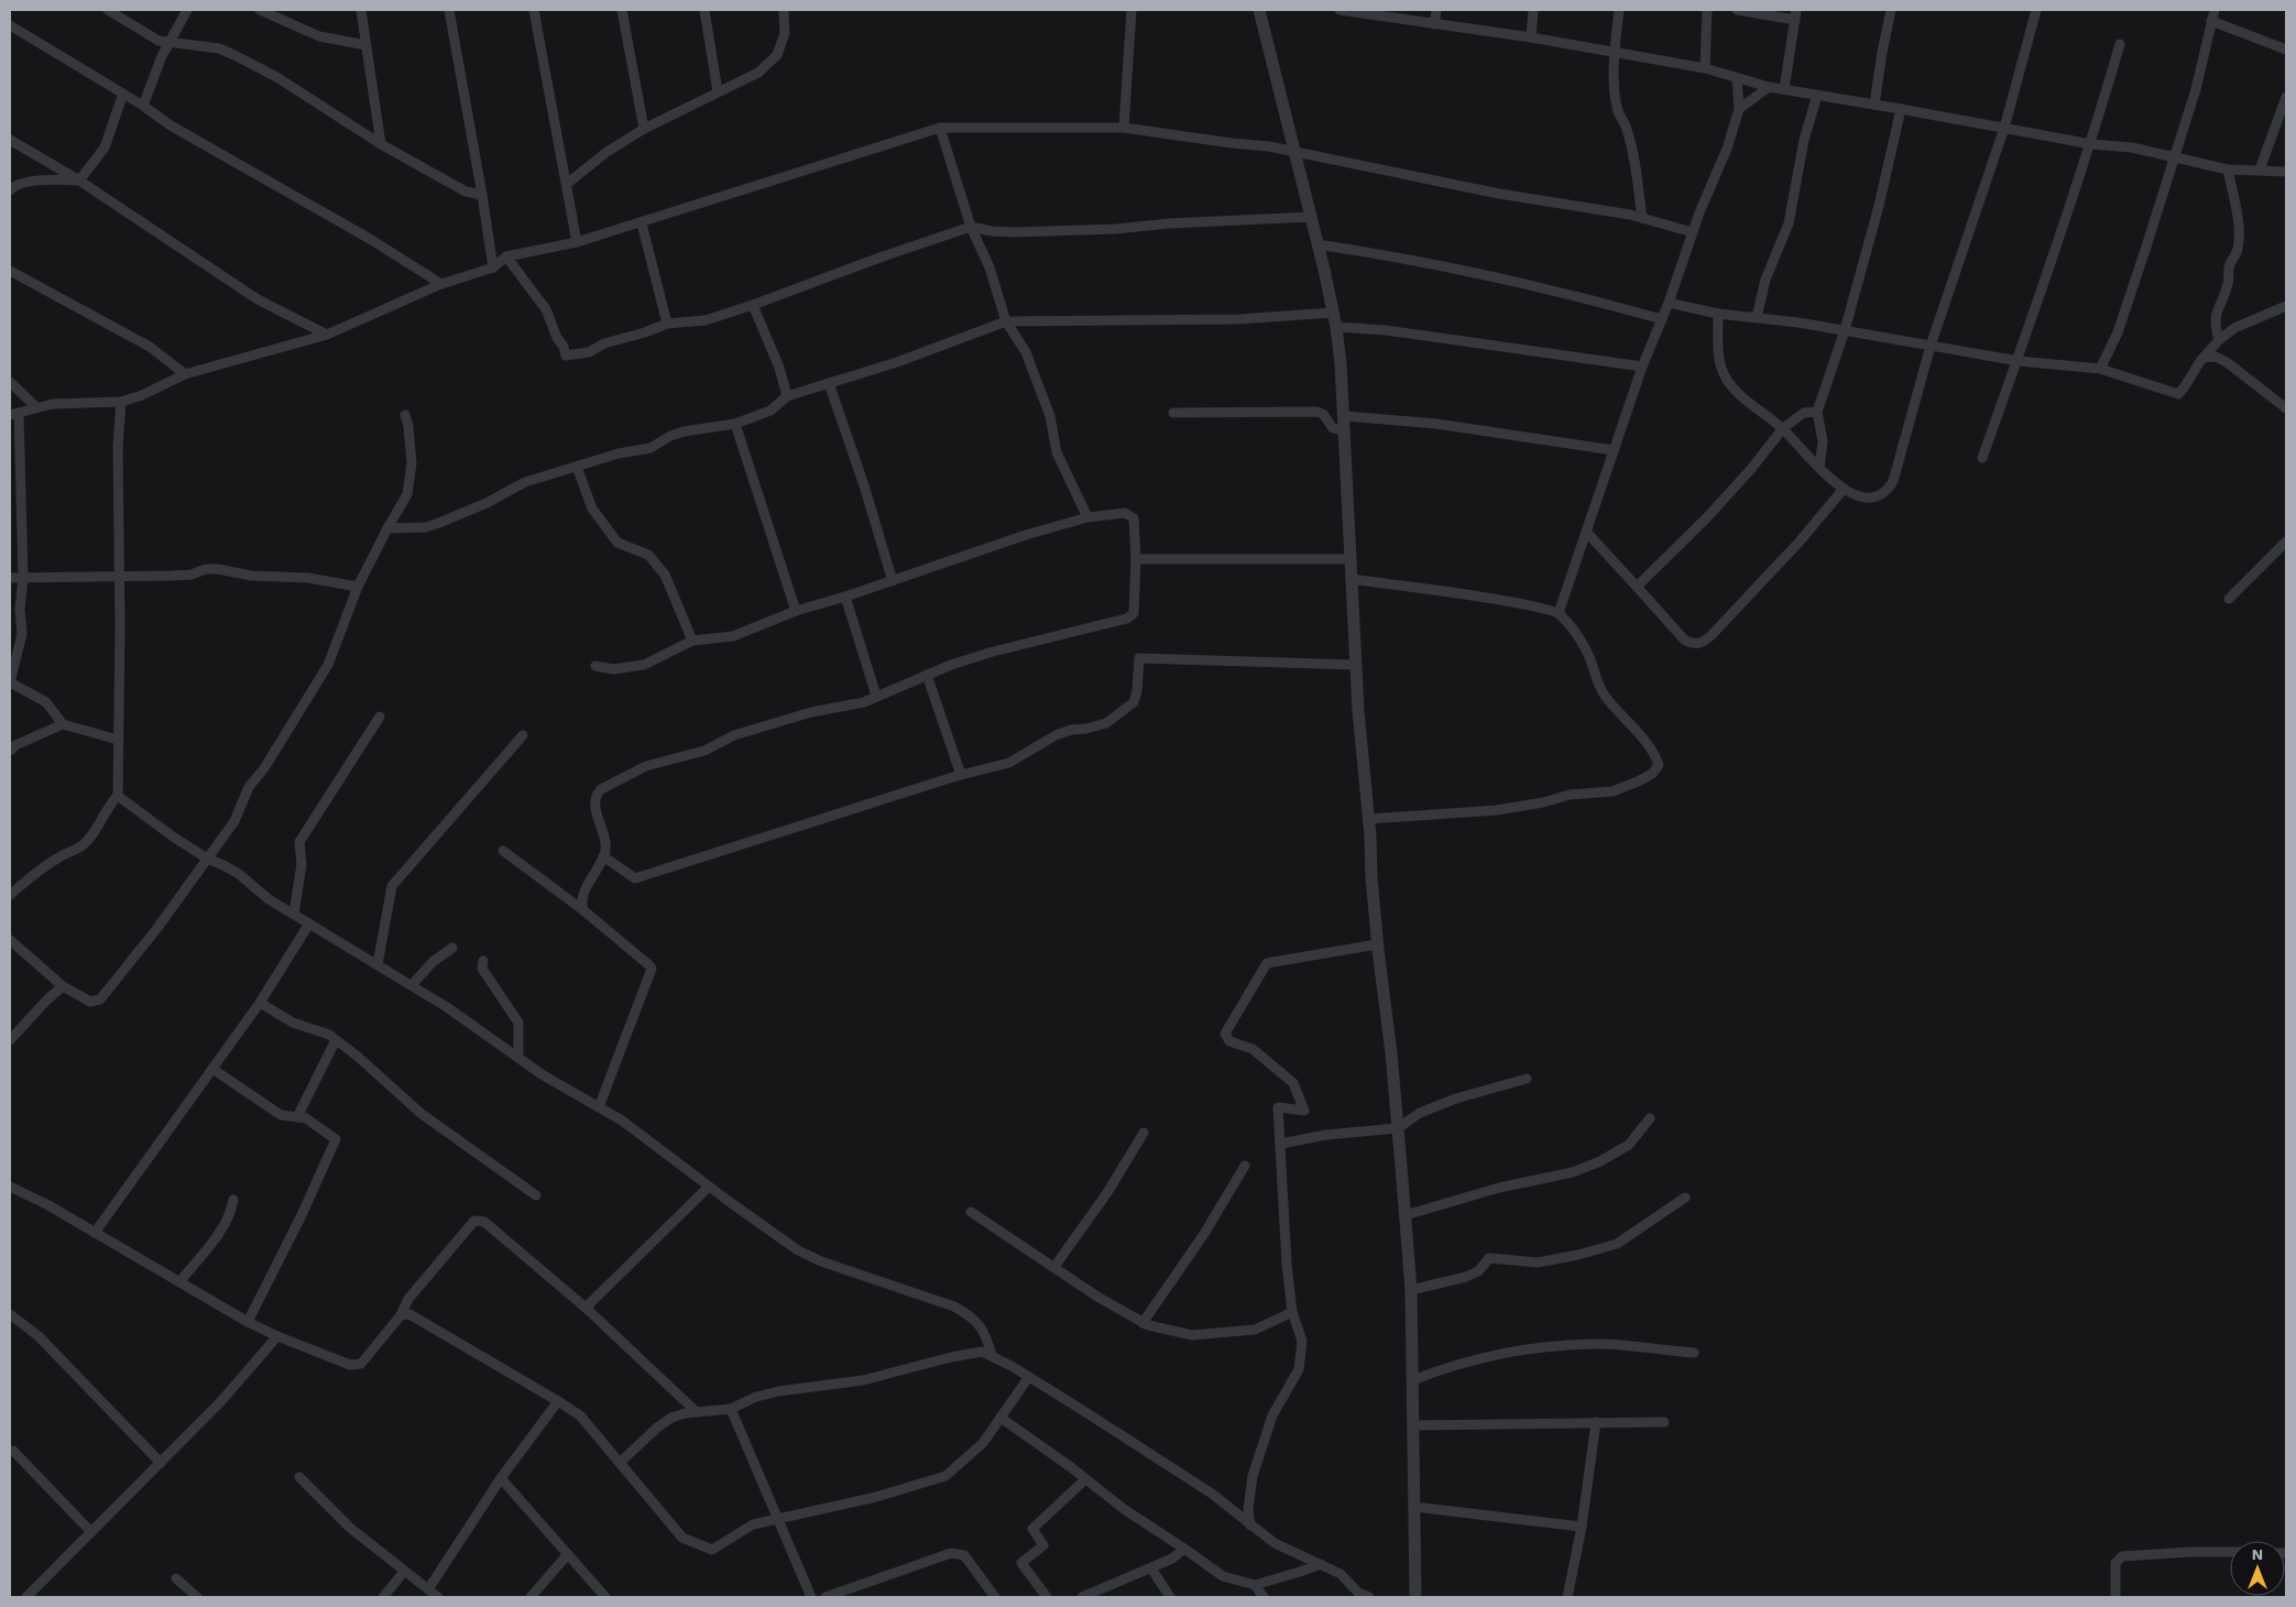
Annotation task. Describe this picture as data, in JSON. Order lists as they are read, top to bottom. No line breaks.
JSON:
{"north":"top"}
